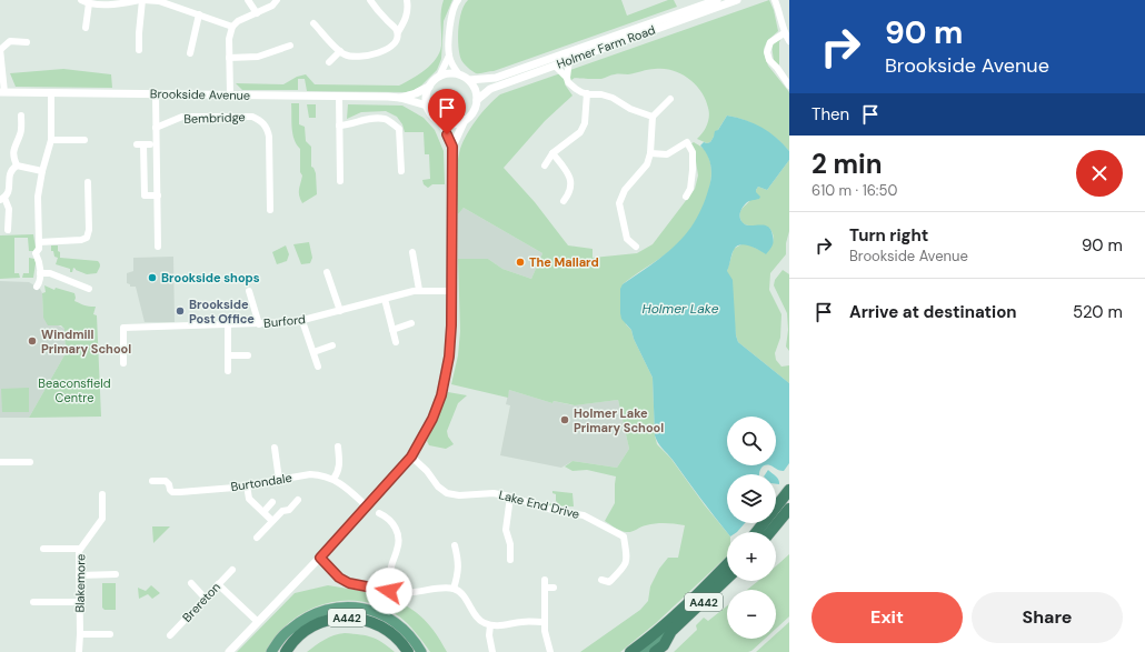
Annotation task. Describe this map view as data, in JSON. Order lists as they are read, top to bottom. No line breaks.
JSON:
{"streets":{"highway":["A442"],"street":["Holmer Farm Road","Brookside Avenue","Bembridge","Burford","Burtondale","Lake End Drive","Blakemore","Brereton"]},"crossings":[["Holmer Farm Road","Brookside Avenue"]],"water":["Holmer Lake"],"parks":["Beaconsfield Centre"],"places":["The Mallard","Brookside shops","Brookside Post Office","Windmill Primary School","Holmer Lake Primary School"],"page":{"turn":["90 m","Brookside Avenue"],"then":"Then","heading":["2 min","610 m · 16:50"],"list":[{"name":"Turn right","note":"Brookside Avenue","value":"90 m"},{"name":"Arrive at destination","value":"520 m"}],"map_buttons":["+","−"],"buttons":["Exit","Share"]}}
